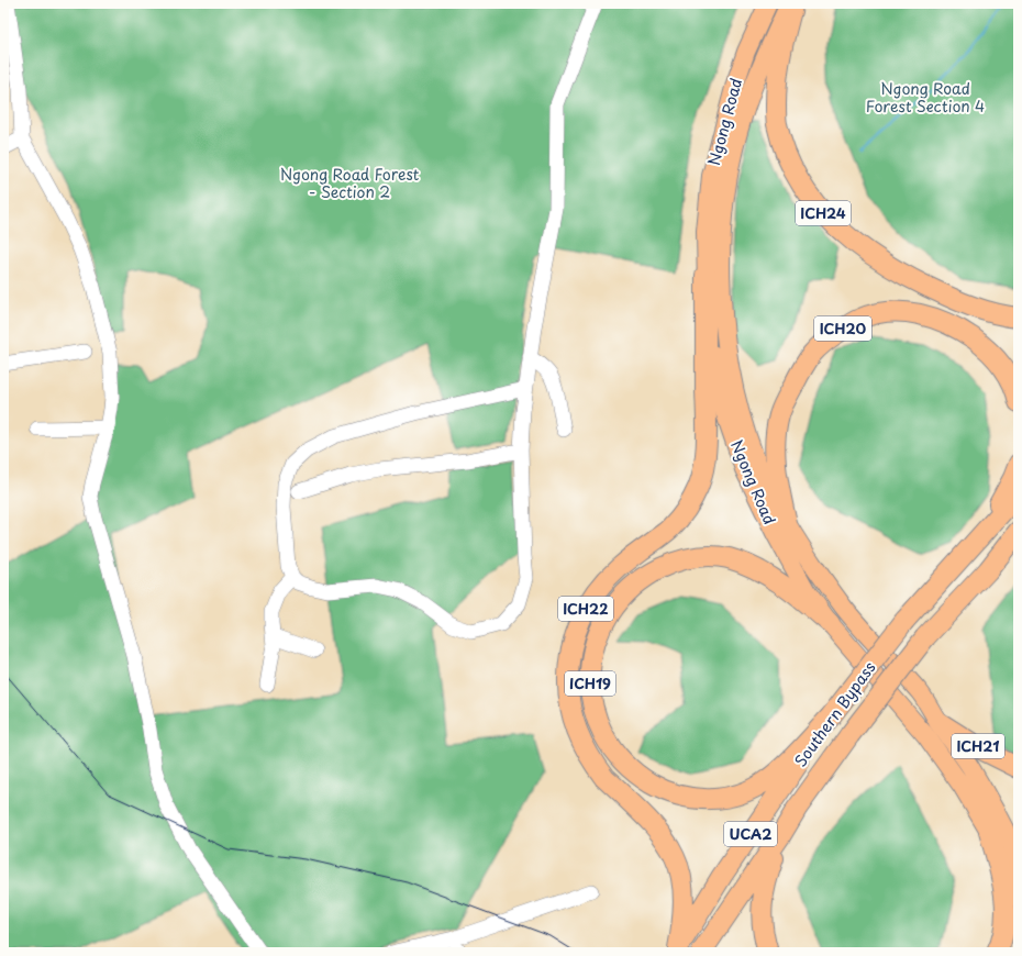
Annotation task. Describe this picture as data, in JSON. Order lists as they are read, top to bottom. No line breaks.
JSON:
{"streets":{"highway":["ICH24","ICH20","ICH22","ICH19","Southern Bypass","ICH21","UCA2"],"main road":["Ngong Road"]},"crossings":[["Ngong Road","ICH20"],["Ngong Road","ICH22"],["Ngong Road","ICH19"],["Ngong Road","ICH21"],["ICH22","Southern Bypass"],["ICH19","Southern Bypass"]],"parks":["Ngong Road Forest Section 4","Ngong Road Forest - Section 2"]}
